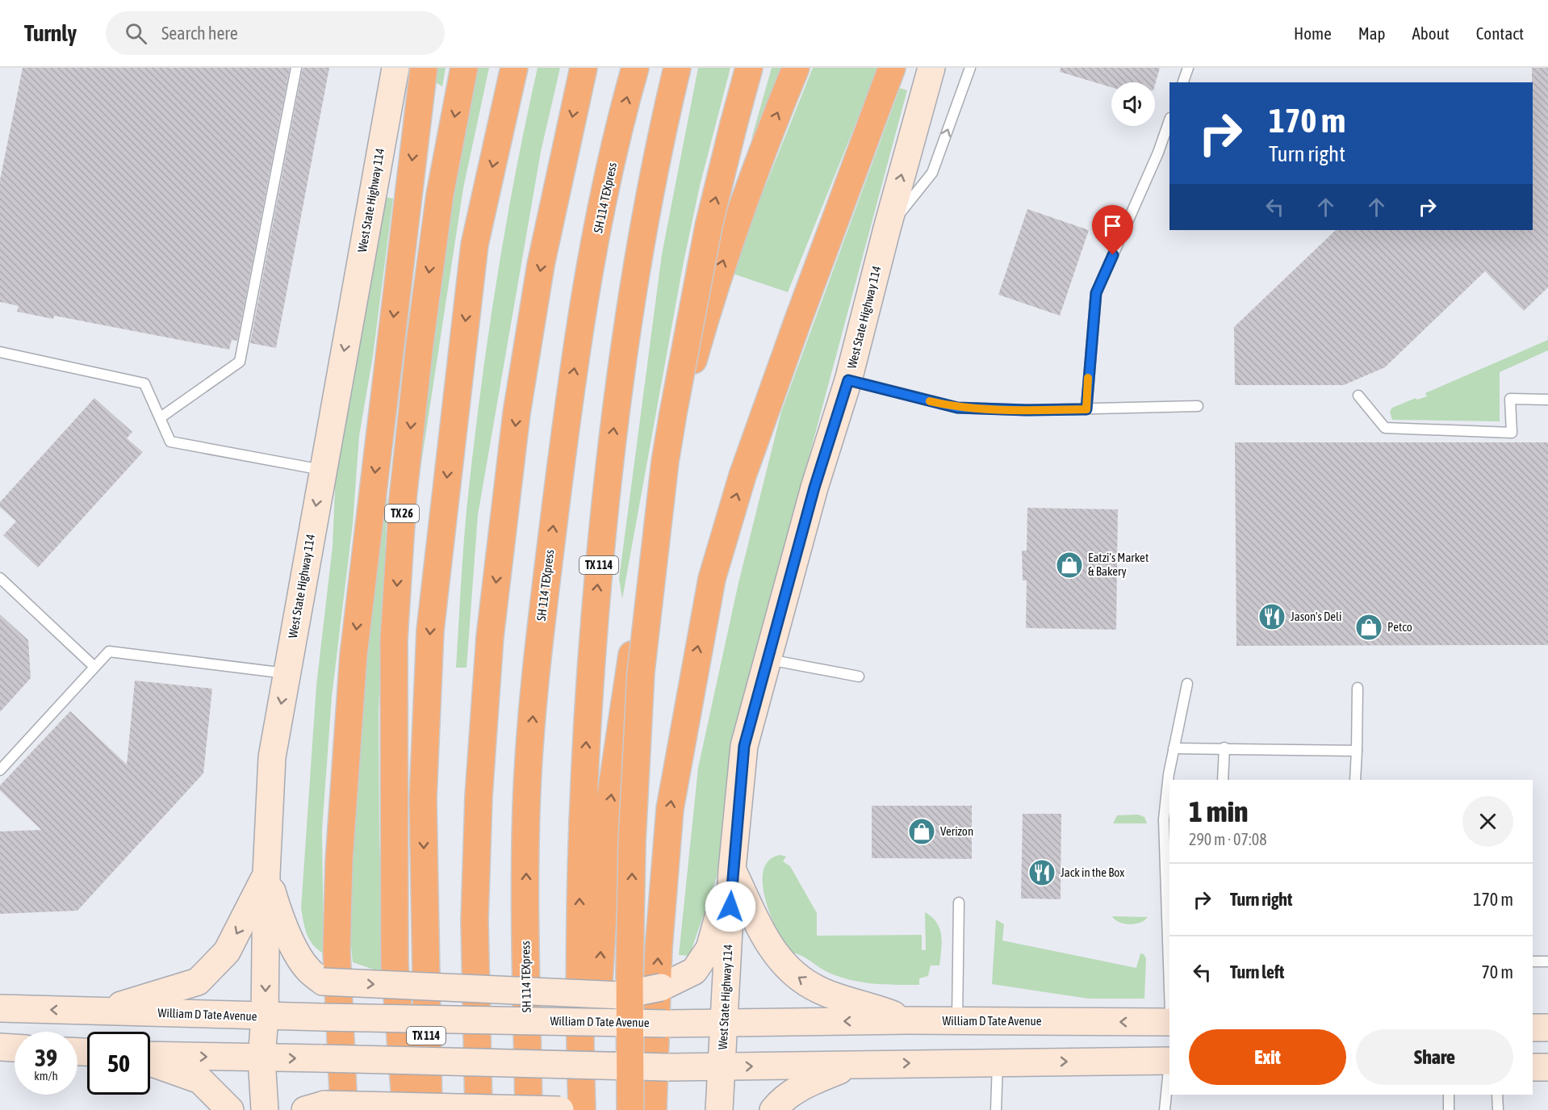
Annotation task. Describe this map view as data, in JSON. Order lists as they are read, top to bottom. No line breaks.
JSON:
{"streets":{"highway":["SH 114 TEXpress","TX 26","TX 114"],"main road":["West State Highway 114","William D Tate Avenue"]},"crossings":[["West State Highway 114","William D Tate Avenue"]],"places":{"shop":["Eatzi's Market & Bakery","Petco","Verizon"],"restaurant":["Jason's Deli","Jack in the Box"]},"page":{"header":"Turnly","search":"Search here","nav":["Home","Map","About","Contact"],"turn":["170 m","Turn right"],"heading":["1 min","290 m · 07:08"],"list":[{"name":"Turn right","value":"170 m"},{"name":"Turn left","value":"70 m"}],"buttons":["Exit","Share"],"speed":"39 km/h","limit":"50"}}
